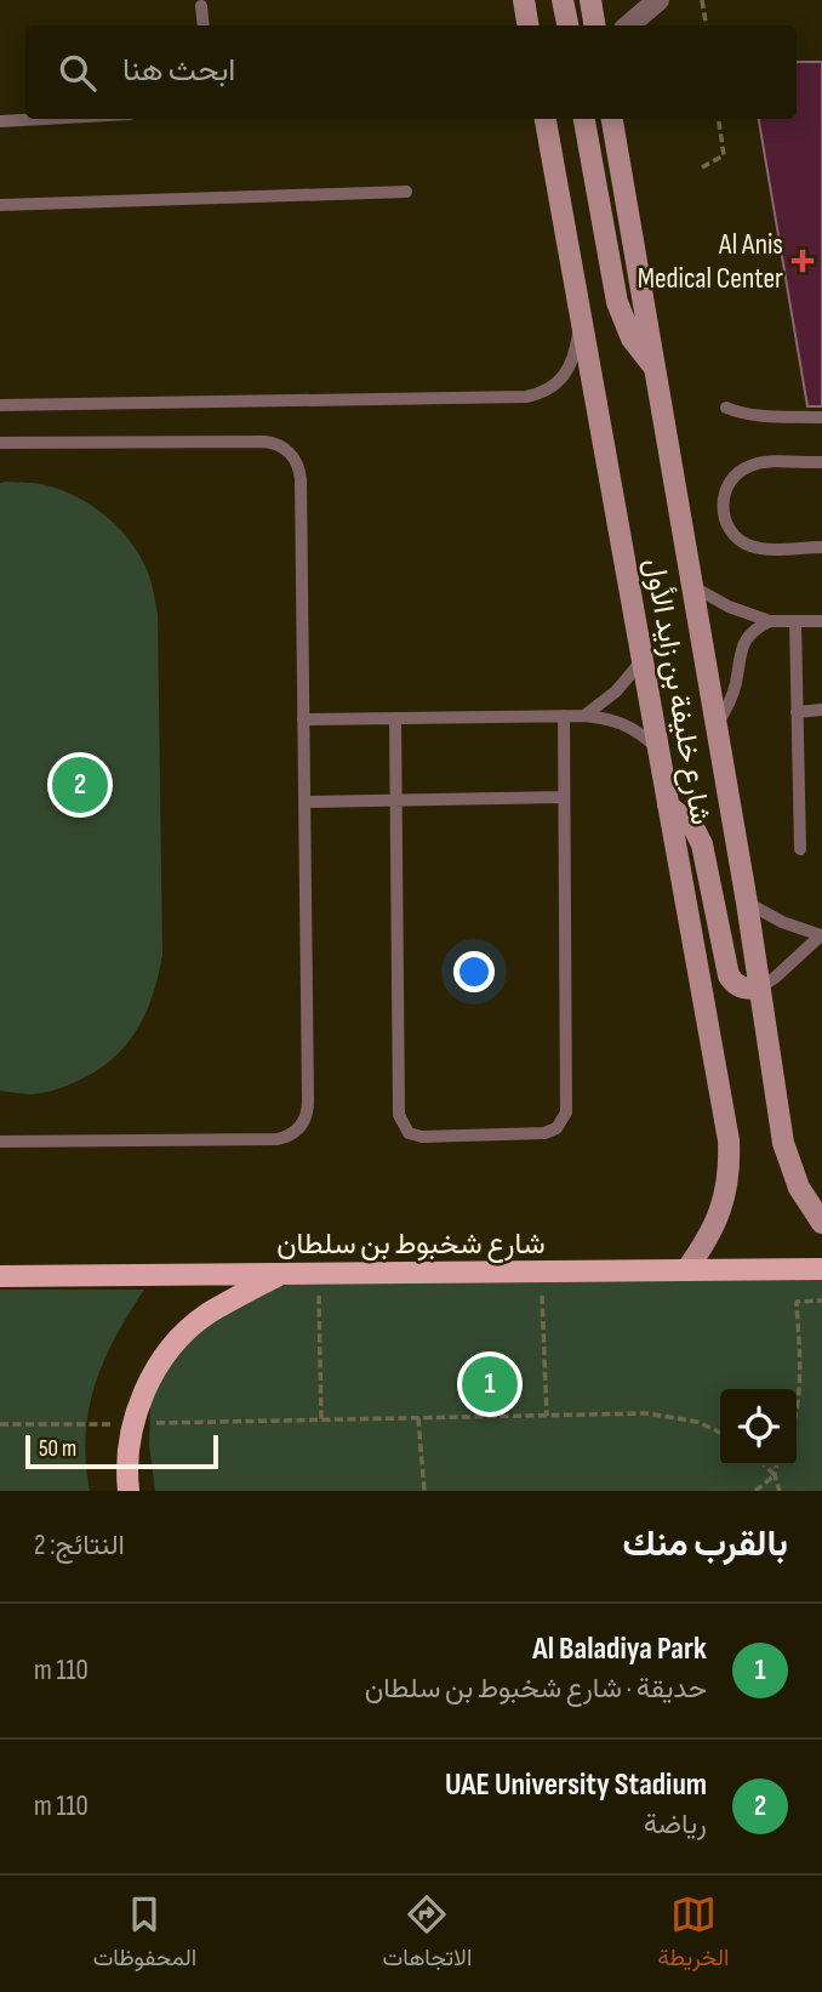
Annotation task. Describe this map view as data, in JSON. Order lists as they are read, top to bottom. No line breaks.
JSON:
{"streets":{"main road":["شارع خليفة بن زايد الأول","شارع شخبوط بن سلطان"]},"crossings":[["شارع خليفة بن زايد الأول","شارع شخبوط بن سلطان"]],"places":{"health":["Al Anis Medical Center"]},"scale_bar":"50 m","page":{"search":"ابحث هنا","pins":["2","1"],"scale":"50 m","heading":["بالقرب منك","النتائج: 2"],"list":[{"mark":"1","name":"Al Baladiya Park","note":"حديقة · شارع شخبوط بن سلطان","value":"110 m"},{"mark":"2","name":"UAE University Stadium","note":"رياضة","value":"110 m"}],"nav":["الخريطة","الاتجاهات","المحفوظات"]}}
